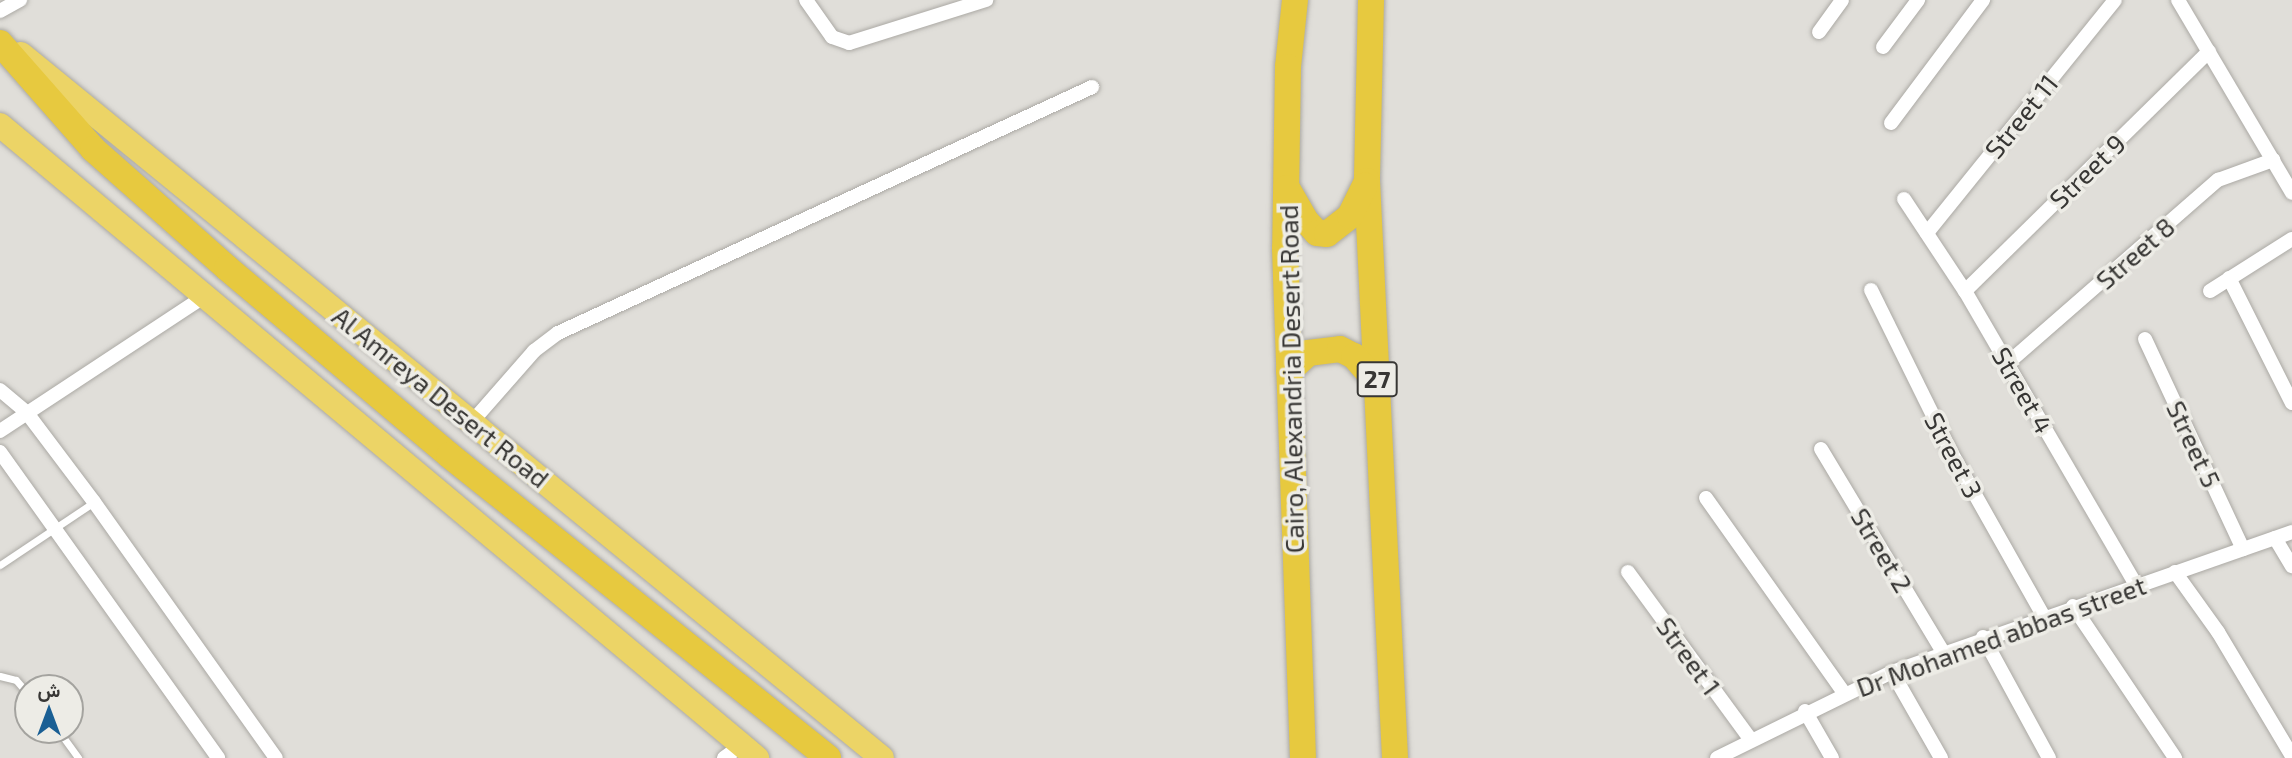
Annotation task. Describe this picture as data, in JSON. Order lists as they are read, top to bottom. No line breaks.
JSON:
{"streets":{"highway":["Cairo, Alexandria Desert Road","27","Al Amreya Desert Road"],"street":["Street 11","Street 9","Street 8","Street 4","Street 5","Street 3","Street 2","Dr Mohamed abbas street","Street 1"]},"crossings":[["Street 11","Street 4"],["Street 9","Street 4"],["Street 8","Street 4"],["Cairo, Alexandria Desert Road","27"],["Street 4","Dr Mohamed abbas street"],["Street 5","Dr Mohamed abbas street"],["Street 3","Dr Mohamed abbas street"],["Street 2","Dr Mohamed abbas street"],["Dr Mohamed abbas street","Street 1"]],"north":"top"}
